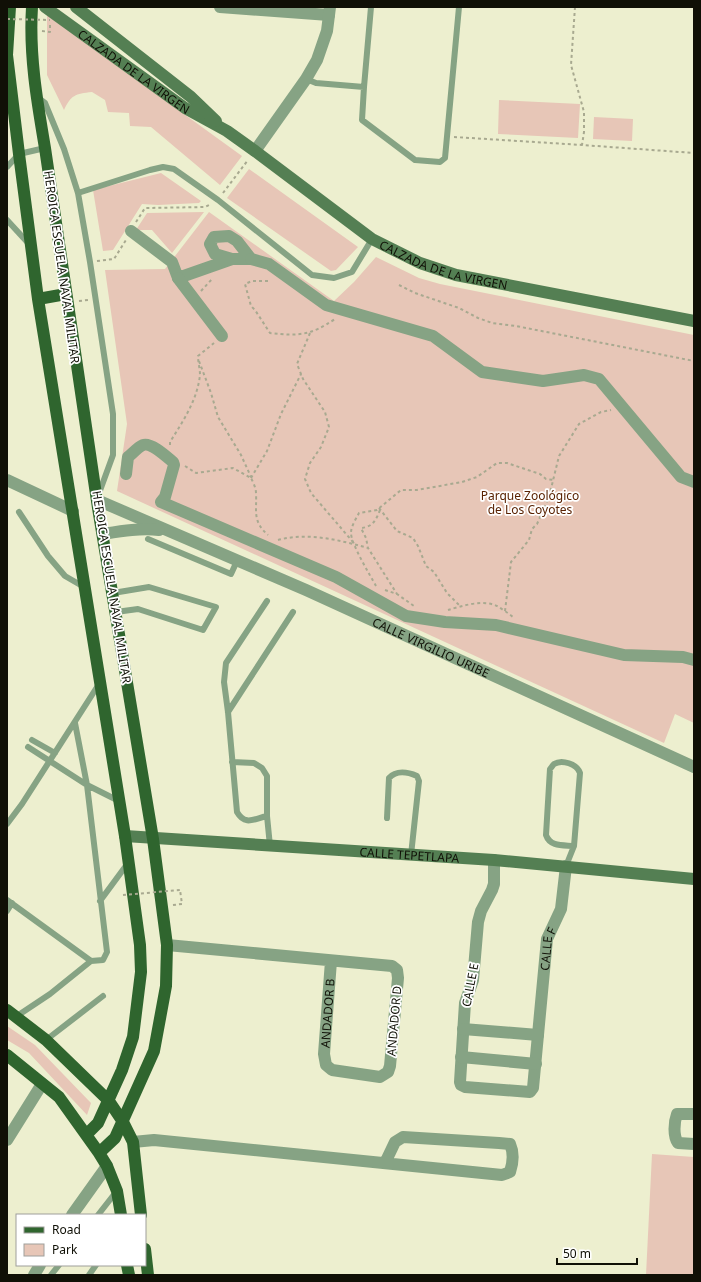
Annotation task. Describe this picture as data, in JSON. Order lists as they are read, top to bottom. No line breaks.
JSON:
{"streets":{"main road":["CALZADA DE LA VIRGEN","HEROICA ESCUELA NAVAL MILITAR","CALLE TEPETLAPA"],"street":["CALLE VIRGILIO URIBE","CALLE F","CALLE E","ANDADOR B","ANDADOR D"]},"crossings":[["HEROICA ESCUELA NAVAL MILITAR","CALLE VIRGILIO URIBE"],["HEROICA ESCUELA NAVAL MILITAR","CALLE TEPETLAPA"],["CALLE TEPETLAPA","CALLE F"],["CALLE TEPETLAPA","CALLE E"],["CALLE F","CALLE E"],["ANDADOR B","ANDADOR D"]],"parks":["Parque Zoológico de Los Coyotes"],"legend":["Road","Park"],"scale_bar":"50 m"}
